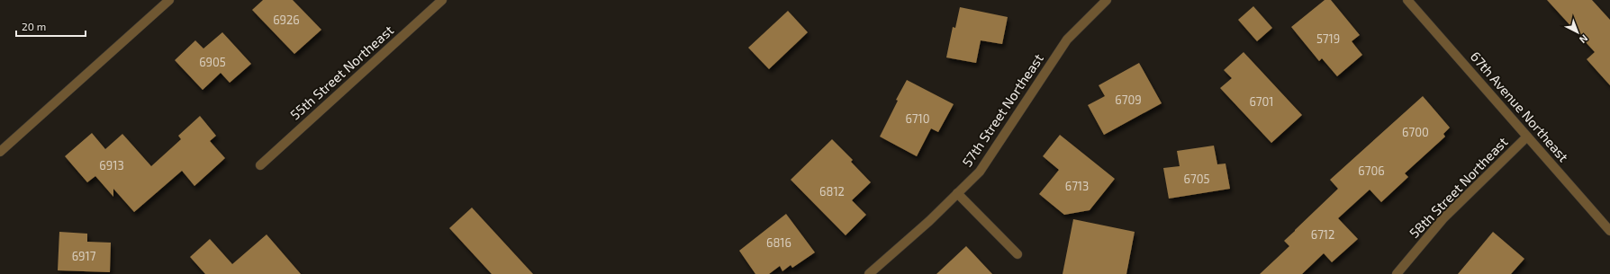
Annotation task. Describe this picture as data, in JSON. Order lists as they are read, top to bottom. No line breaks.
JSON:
{"streets":{"street":["55th Street Northeast","67th Avenue Northeast","57th Street Northeast","58th Street Northeast"]},"crossings":[["67th Avenue Northeast","58th Street Northeast"]],"house_numbers":["6926","5719","6905","6709","6701","6710","6700","6913","6706","6705","6713","6812","6712","6816","6917"],"scale_bar":"20 m","north":"bottom right"}
